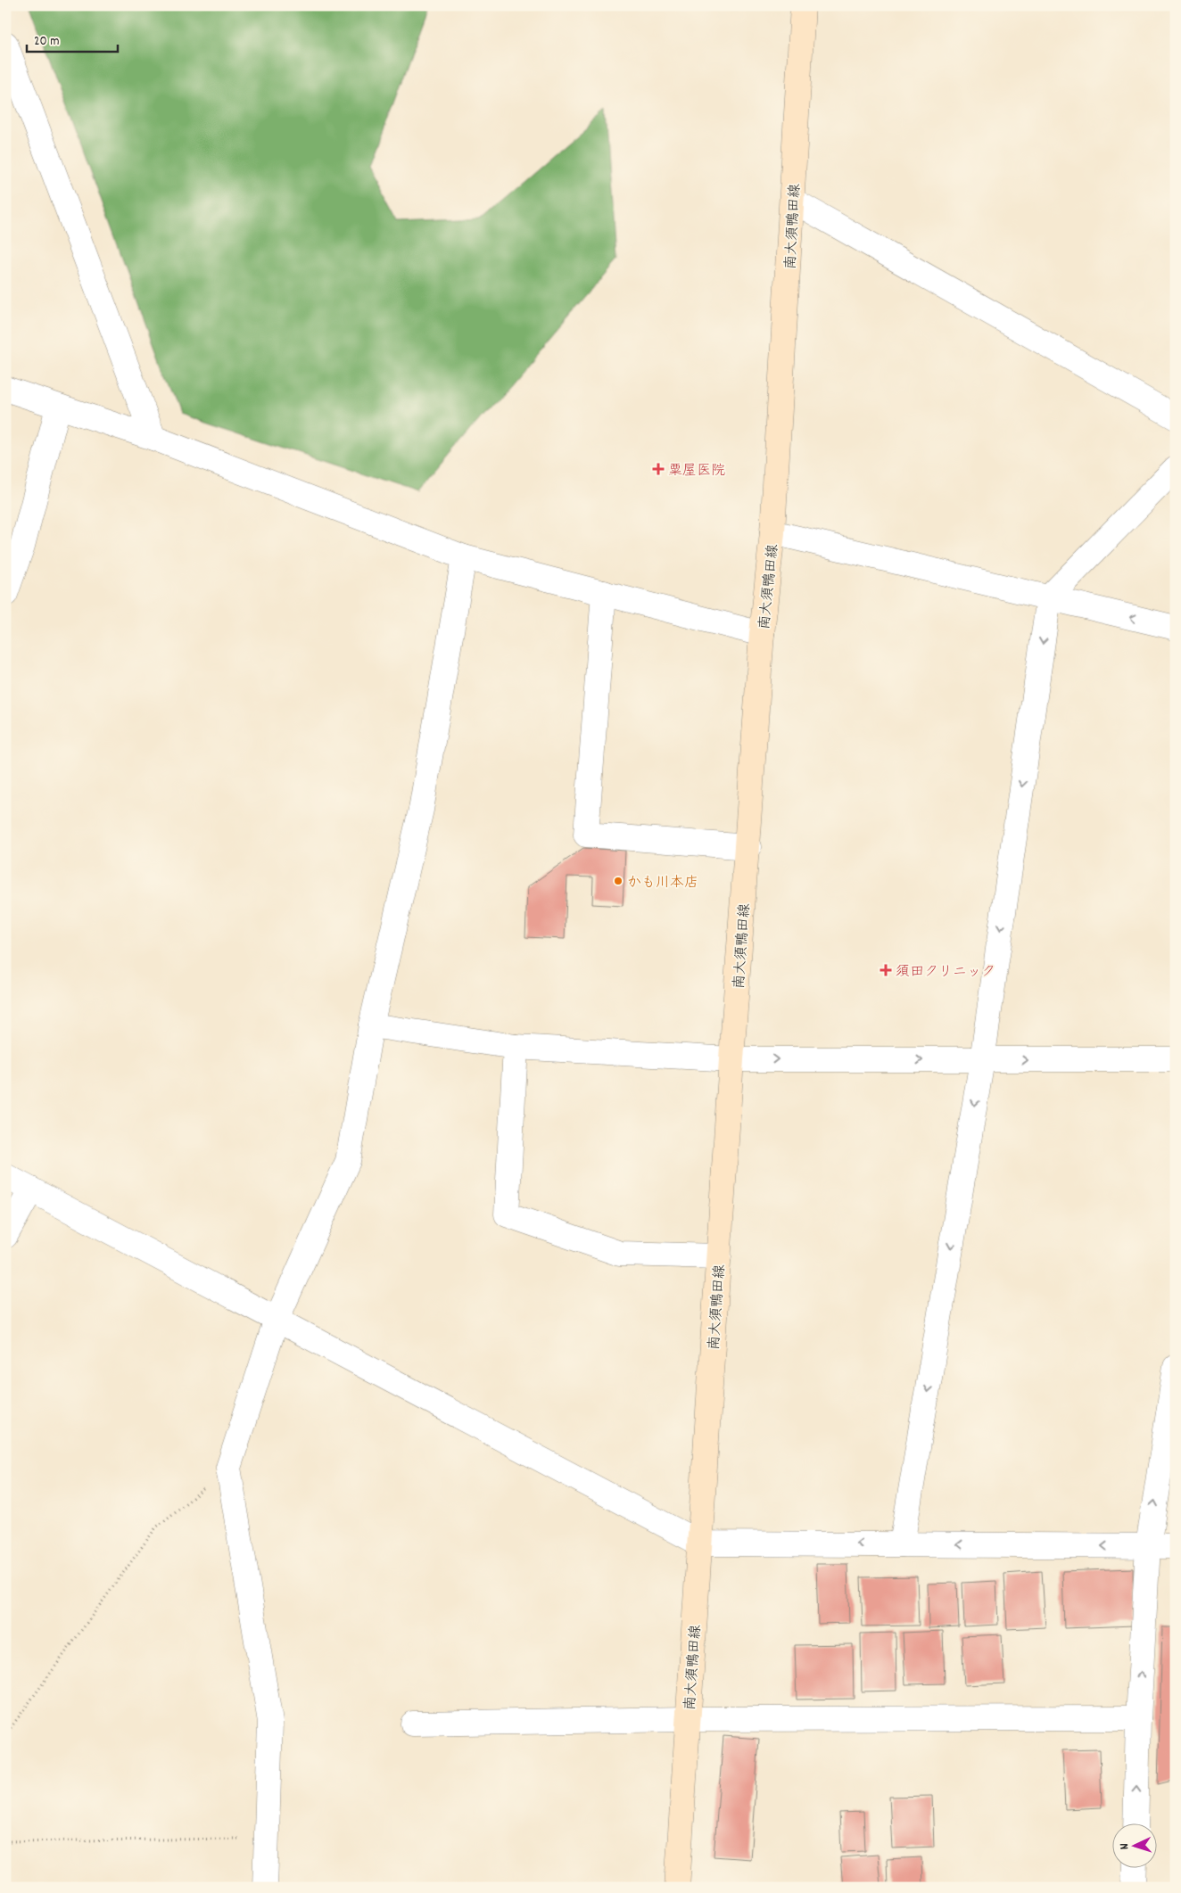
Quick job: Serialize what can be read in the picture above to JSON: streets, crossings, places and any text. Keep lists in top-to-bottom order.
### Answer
{
  "streets": {
    "main road": ["南大須鴨田線"]
  },
  "places": {
    "health": ["粟屋医院", "須田クリニック"],
    "other": ["かも川本店"]
  },
  "scale_bar": "20 m",
  "north": "left"
}
